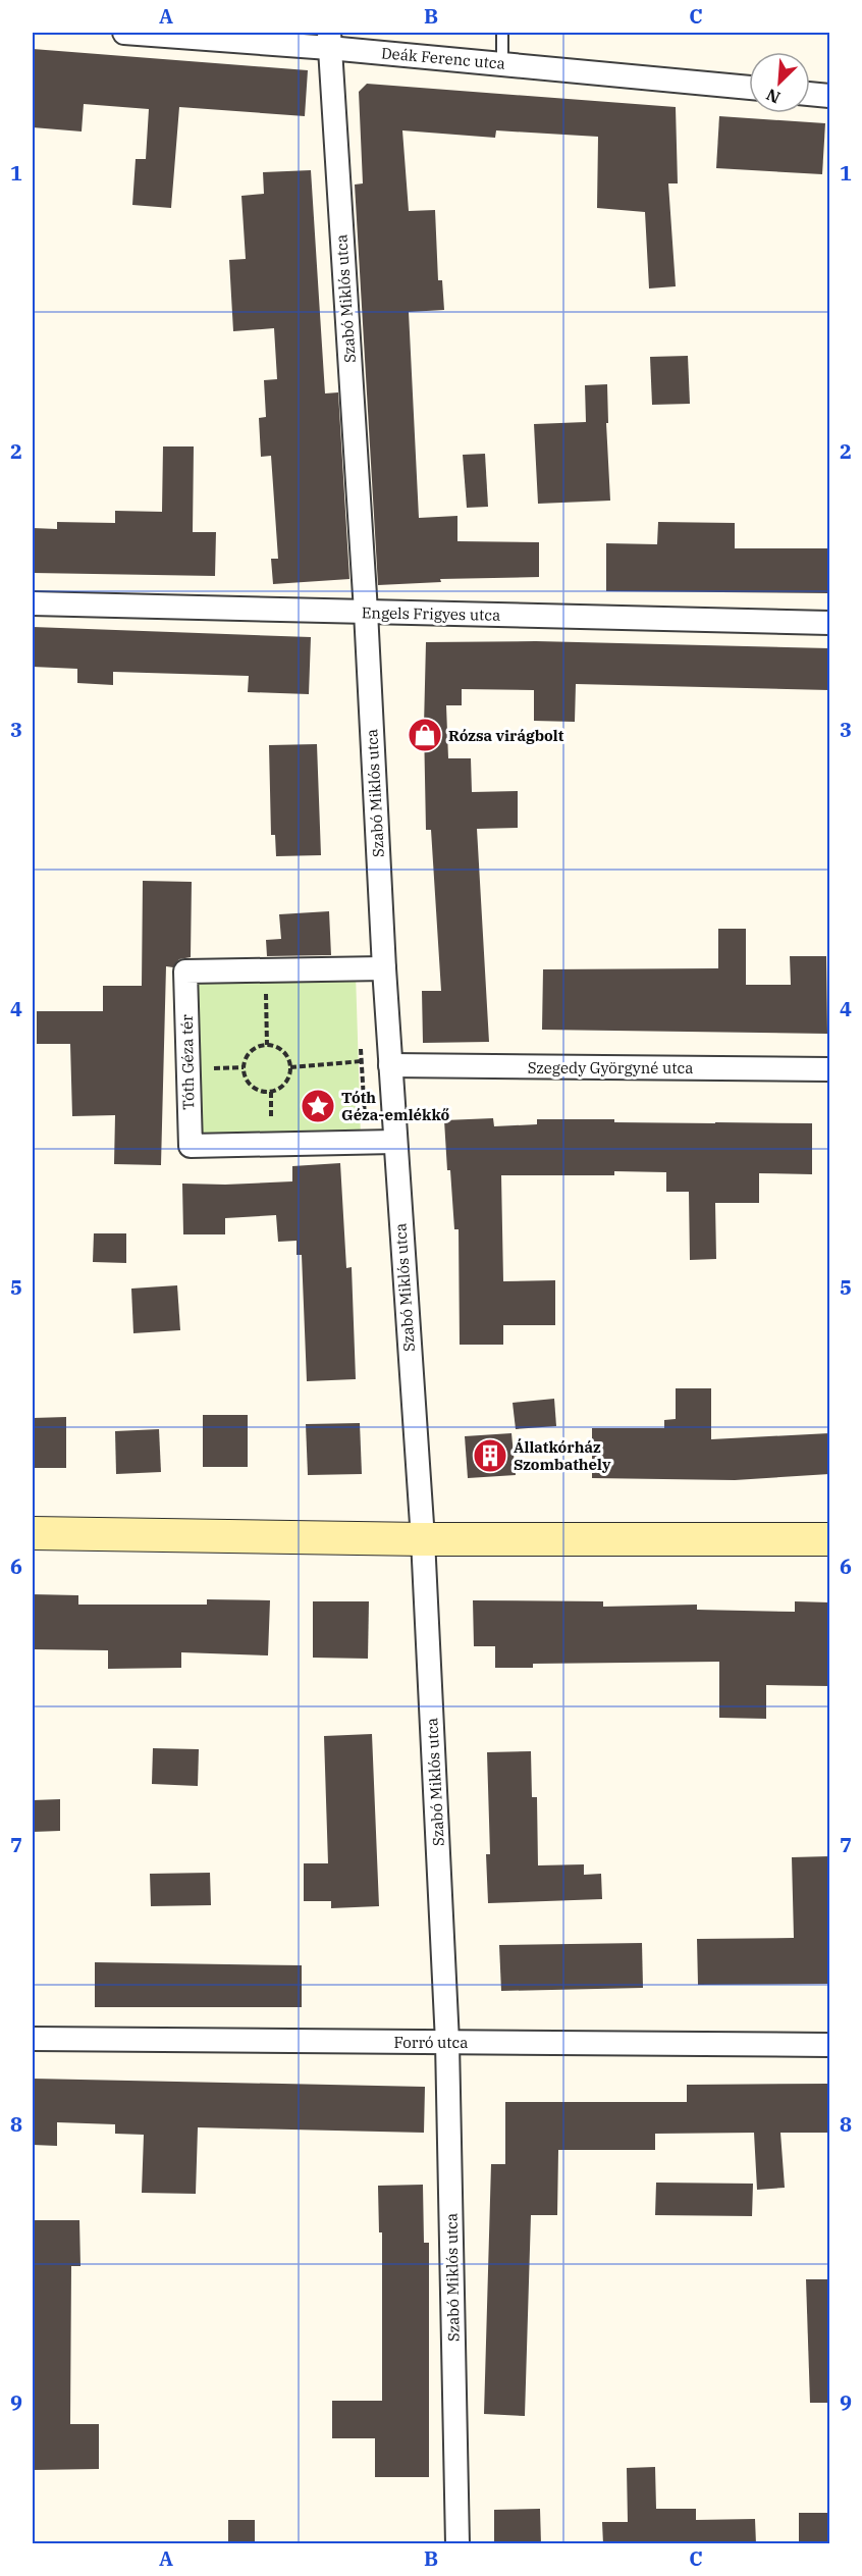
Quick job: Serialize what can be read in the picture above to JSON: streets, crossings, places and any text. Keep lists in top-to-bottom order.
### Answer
{
  "streets": {
    "street": [
      "Deák Ferenc utca",
      "Szabó Miklós utca",
      "Engels Frigyes utca",
      "Tóth Géza tér",
      "Szegedy Györgyné utca",
      "Forró utca"
    ]
  },
  "crossings": [
    ["Deák Ferenc utca", "Szabó Miklós utca"],
    ["Szabó Miklós utca", "Engels Frigyes utca"],
    ["Szabó Miklós utca", "Tóth Géza tér"],
    ["Szabó Miklós utca", "Szegedy Györgyné utca"],
    ["Szabó Miklós utca", "Forró utca"]
  ],
  "places": {
    "shop": ["Rózsa virágbolt"],
    "place": ["Tóth Géza-emlékkő"],
    "building": ["Állatkórház Szombathely"]
  },
  "north": "bottom left",
  "grid": {
    "columns": ["A", "B", "C"],
    "rows": [
      "1",
      "2",
      "3",
      "4",
      "5",
      "6",
      "7",
      "8",
      "9"
    ]
  }
}
